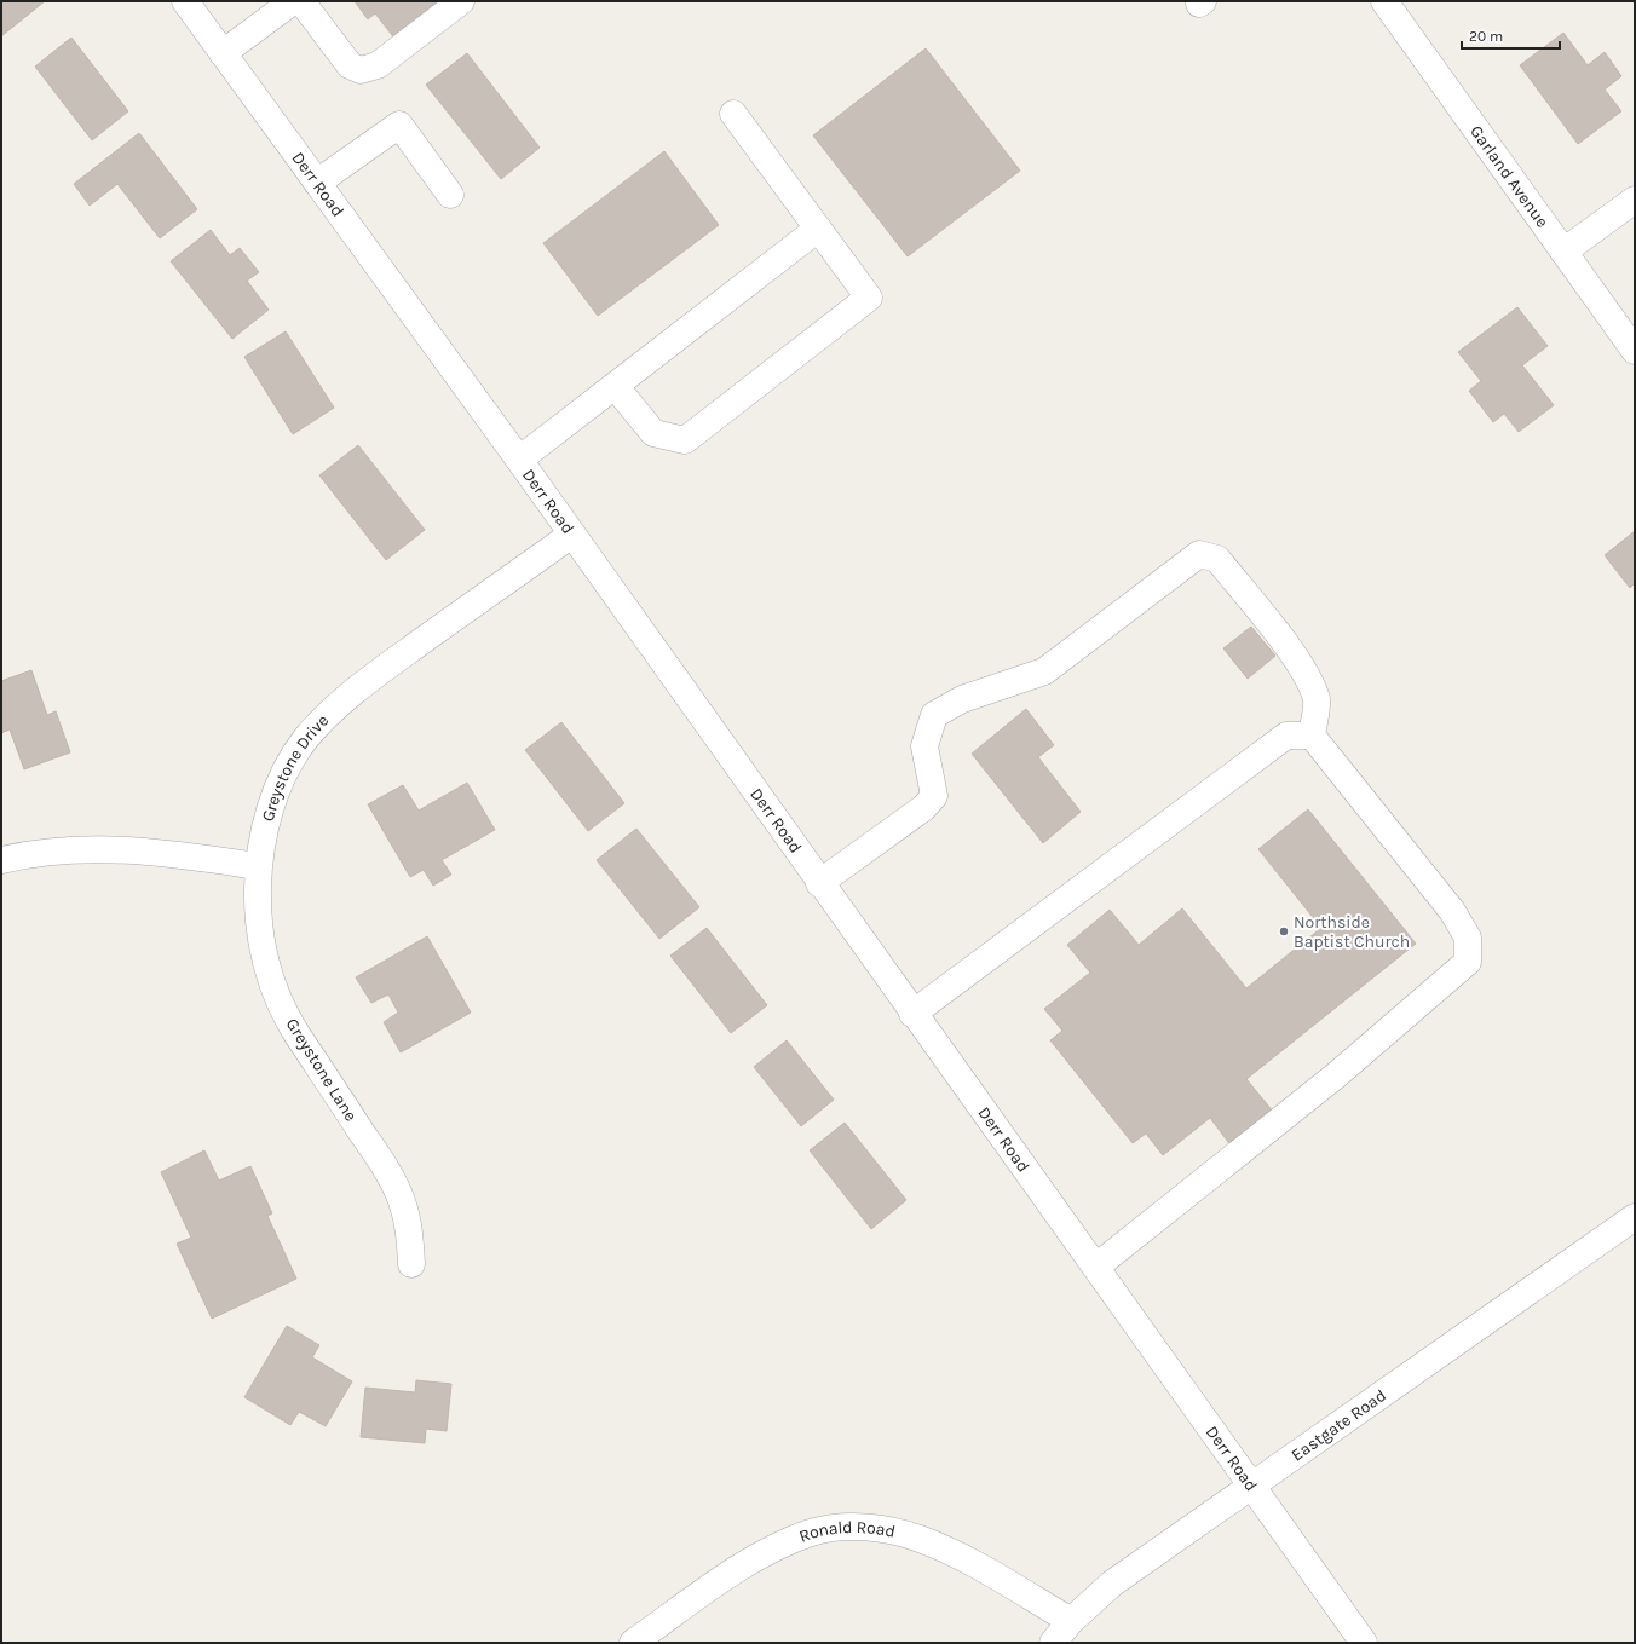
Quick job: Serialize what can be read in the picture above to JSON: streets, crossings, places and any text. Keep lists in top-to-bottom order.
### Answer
{
  "streets": {
    "street": [
      "Garland Avenue",
      "Derr Road",
      "Greystone Drive",
      "Greystone Lane",
      "Eastgate Road",
      "Ronald Road"
    ]
  },
  "crossings": [
    ["Derr Road", "Greystone Drive"],
    ["Derr Road", "Eastgate Road"],
    ["Greystone Drive", "Greystone Lane"],
    ["Eastgate Road", "Ronald Road"]
  ],
  "places": ["Northside Baptist Church"],
  "scale_bar": "20 m"
}
